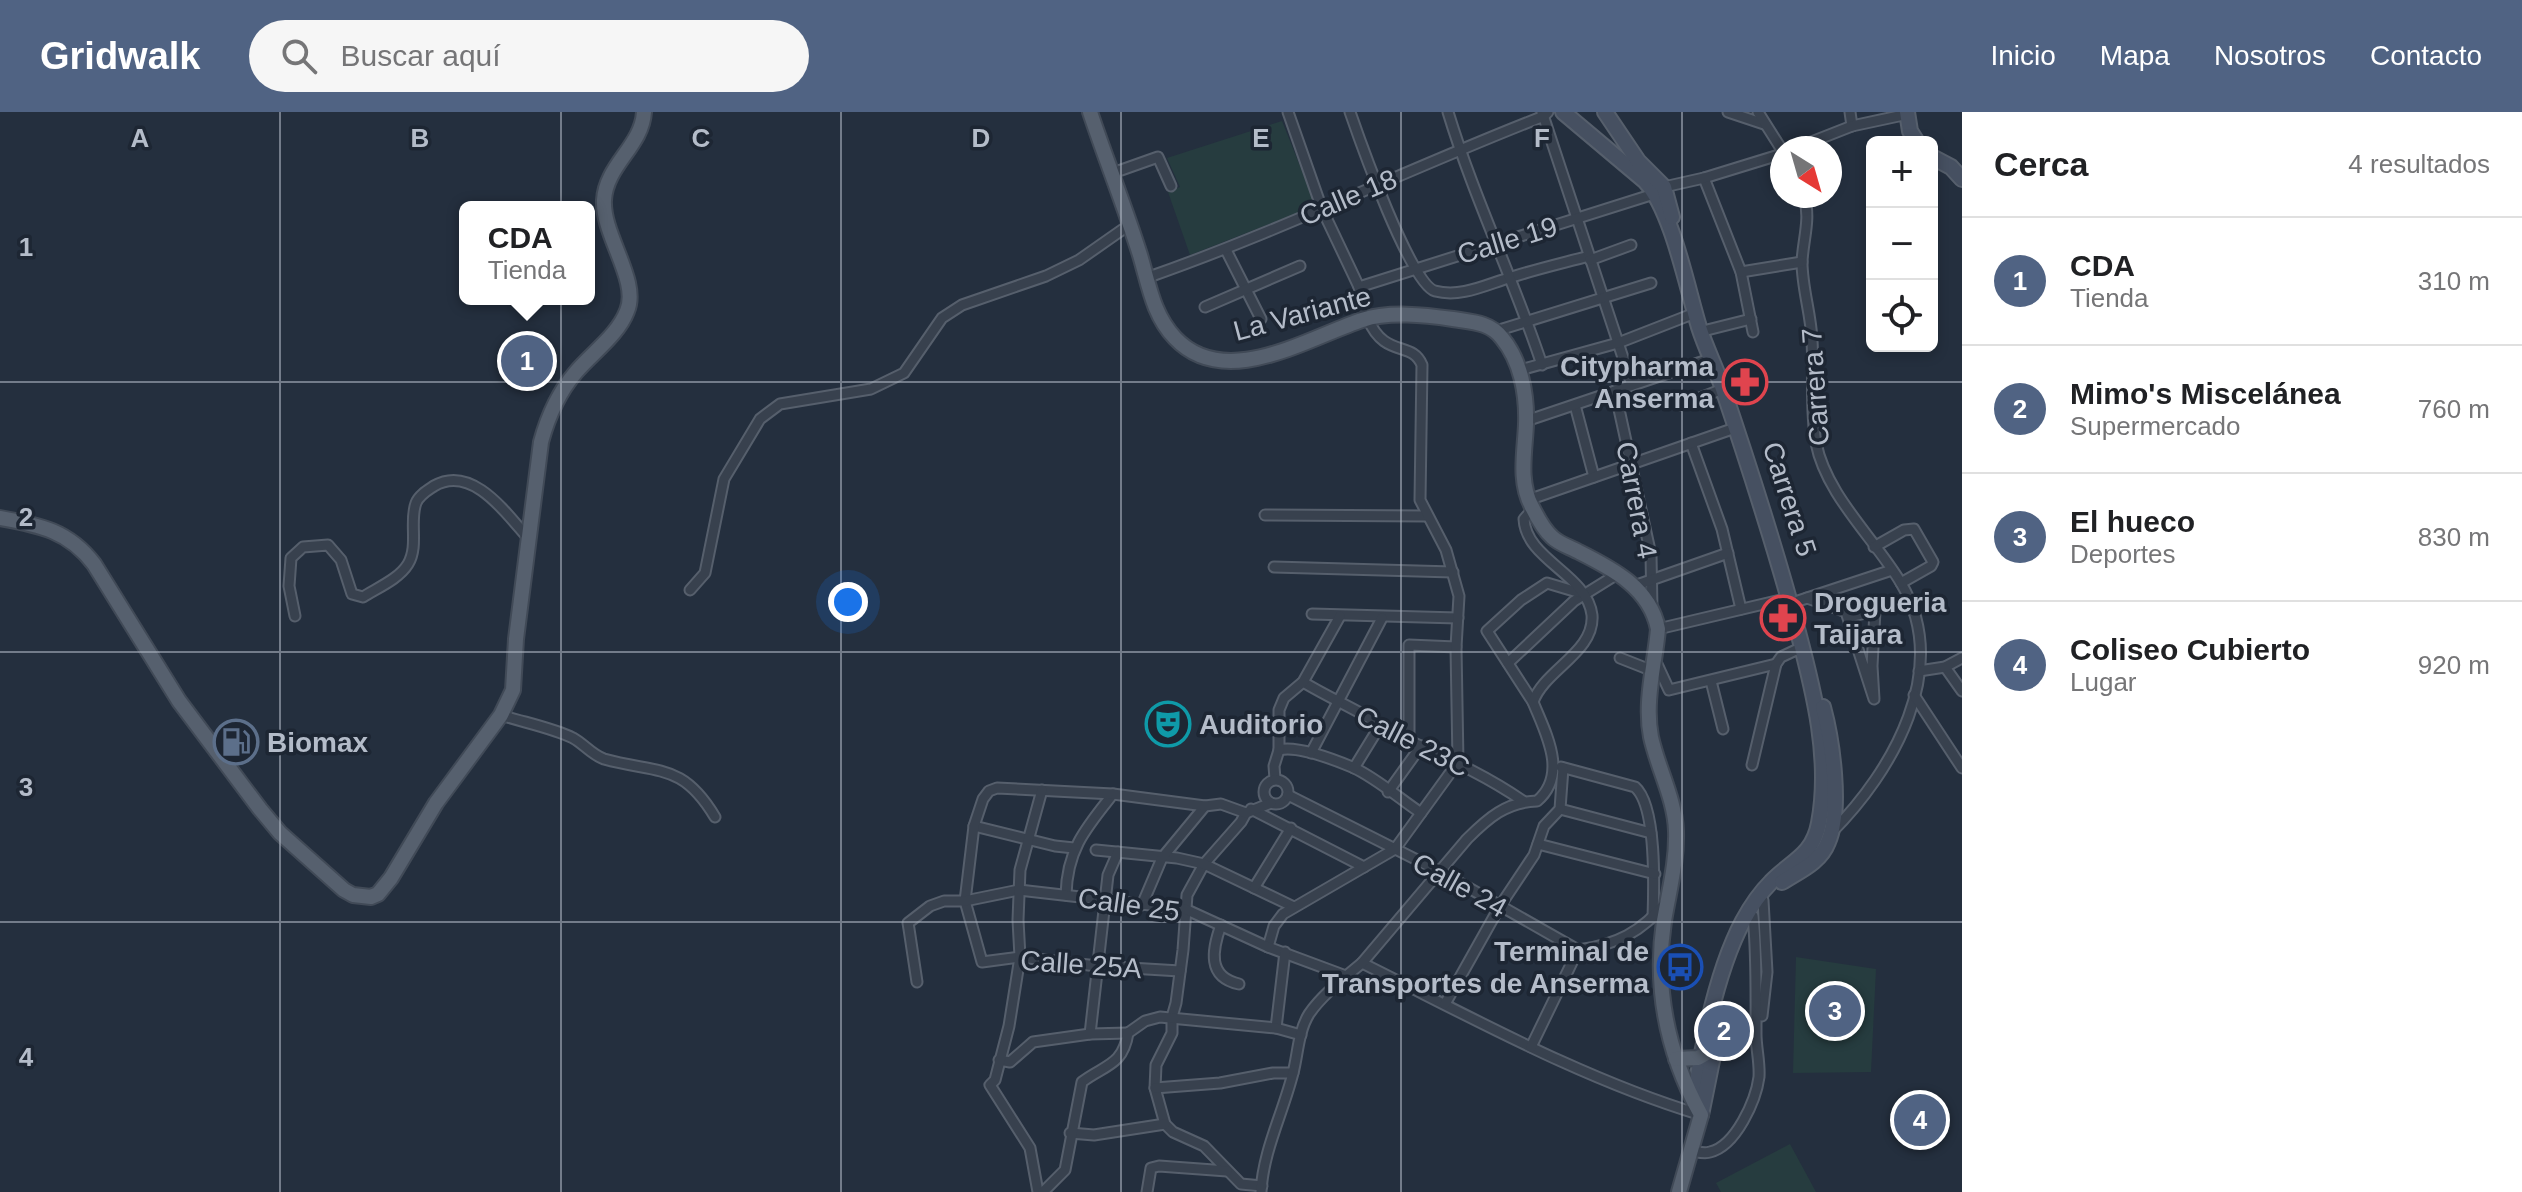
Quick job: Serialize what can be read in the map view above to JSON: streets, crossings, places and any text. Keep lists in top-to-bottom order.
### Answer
{
  "streets": {
    "main road": ["La Variante", "Carrera 5"],
    "street": [
      "Calle 18",
      "Calle 19",
      "Carrera 7",
      "Carrera 4",
      "Calle 23C",
      "Calle 24",
      "Calle 25",
      "Calle 25A"
    ]
  },
  "crossings": [
    ["Calle 18", "La Variante"],
    ["Calle 19", "Carrera 5"],
    ["Carrera 7", "Carrera 5"],
    ["Calle 25", "Calle 25A"]
  ],
  "places": {
    "pharmacy": ["Citypharma Anserma", "Drogueria Taijara"],
    "theatre": ["Auditorio"],
    "fuel station": ["Biomax"],
    "bus stop": ["Terminal de Transportes de Anserma"]
  },
  "north": "bottom right",
  "page": {
    "header": "Gridwalk",
    "search": "Buscar aquí",
    "nav": [
      "Inicio",
      "Mapa",
      "Nosotros",
      "Contacto"
    ],
    "heading": ["Cerca", "4 resultados"],
    "map_buttons": ["+", "−"],
    "popup": ["CDA", "Tienda"],
    "list": [
      {
        "mark": "1",
        "name": "CDA",
        "note": "Tienda",
        "value": "310 m"
      },
      {
        "mark": "2",
        "name": "Mimo's Miscelánea",
        "note": "Supermercado",
        "value": "760 m"
      },
      {
        "mark": "3",
        "name": "El hueco",
        "note": "Deportes",
        "value": "830 m"
      },
      {
        "mark": "4",
        "name": "Coliseo Cubierto",
        "note": "Lugar",
        "value": "920 m"
      }
    ],
    "pins": [
      "1",
      "3",
      "2",
      "4"
    ]
  },
  "grid": {
    "columns": [
      "A",
      "B",
      "C",
      "D",
      "E",
      "F"
    ],
    "rows": [
      "1",
      "2",
      "3",
      "4"
    ]
  }
}
